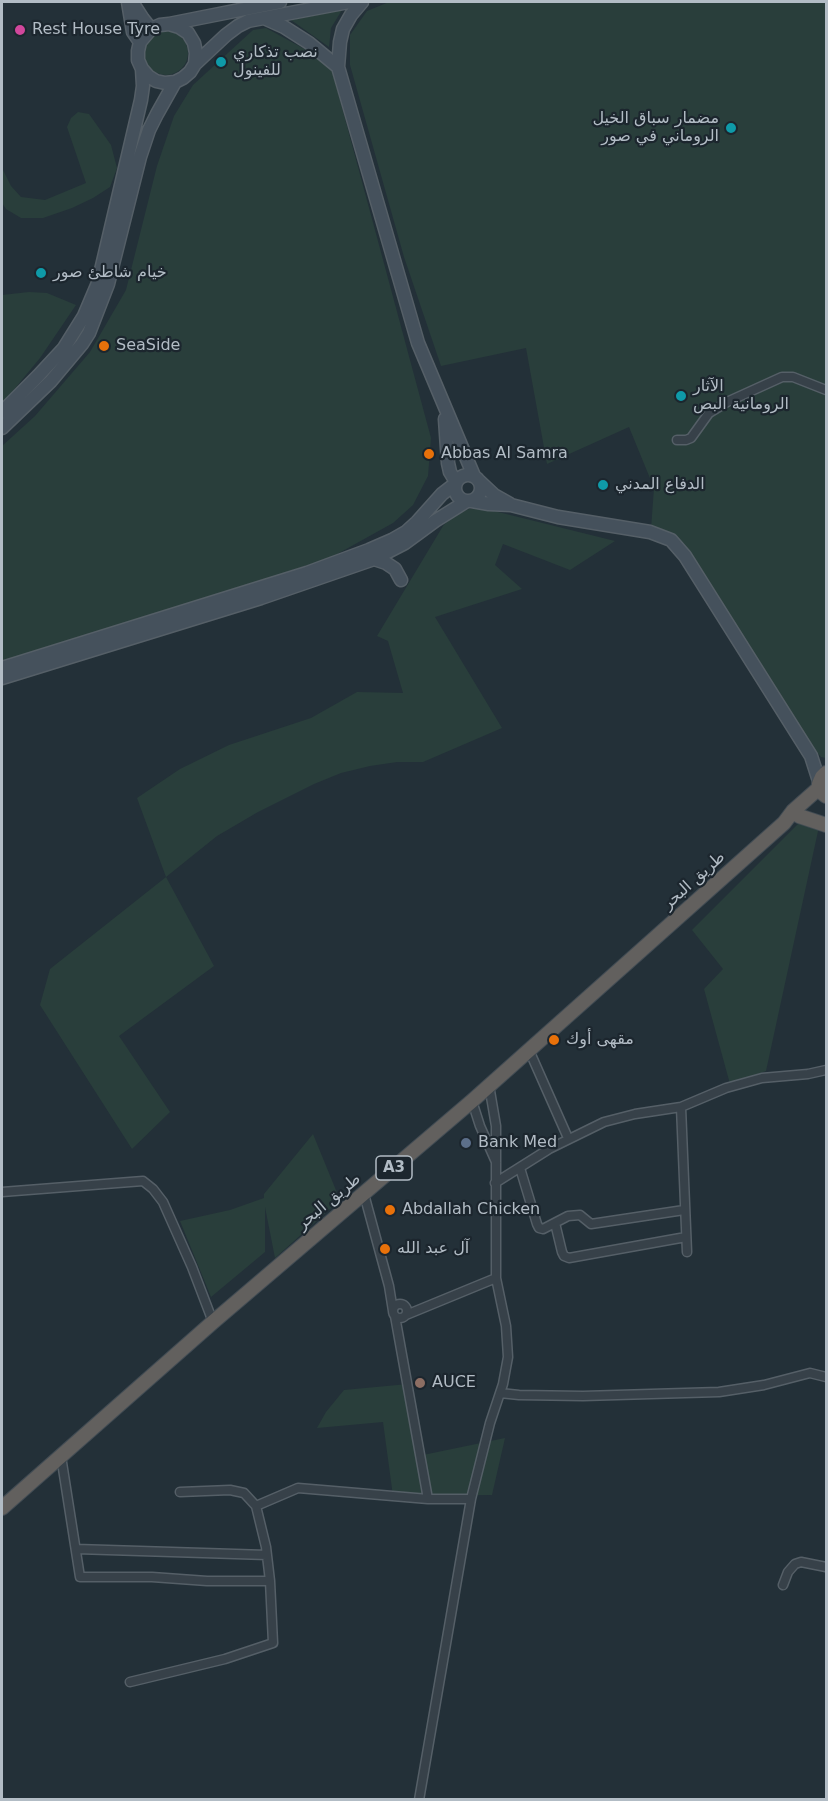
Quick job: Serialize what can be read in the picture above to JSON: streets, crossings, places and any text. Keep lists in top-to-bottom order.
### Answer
{
  "streets": {
    "highway": ["طريق البحر", "A3"]
  },
  "places": [
    "Rest House Tyre",
    "نصب تذكاري للفينول",
    "مضمار سباق الخيل الروماني في صور",
    "خيام شاطئ صور",
    "SeaSide",
    "الآثار الرومانية البص",
    "Abbas Al Samra",
    "الدفاع المدني",
    "مقهى أوك",
    "Bank Med",
    "Abdallah Chicken",
    "آل عبد الله",
    "AUCE"
  ]
}
